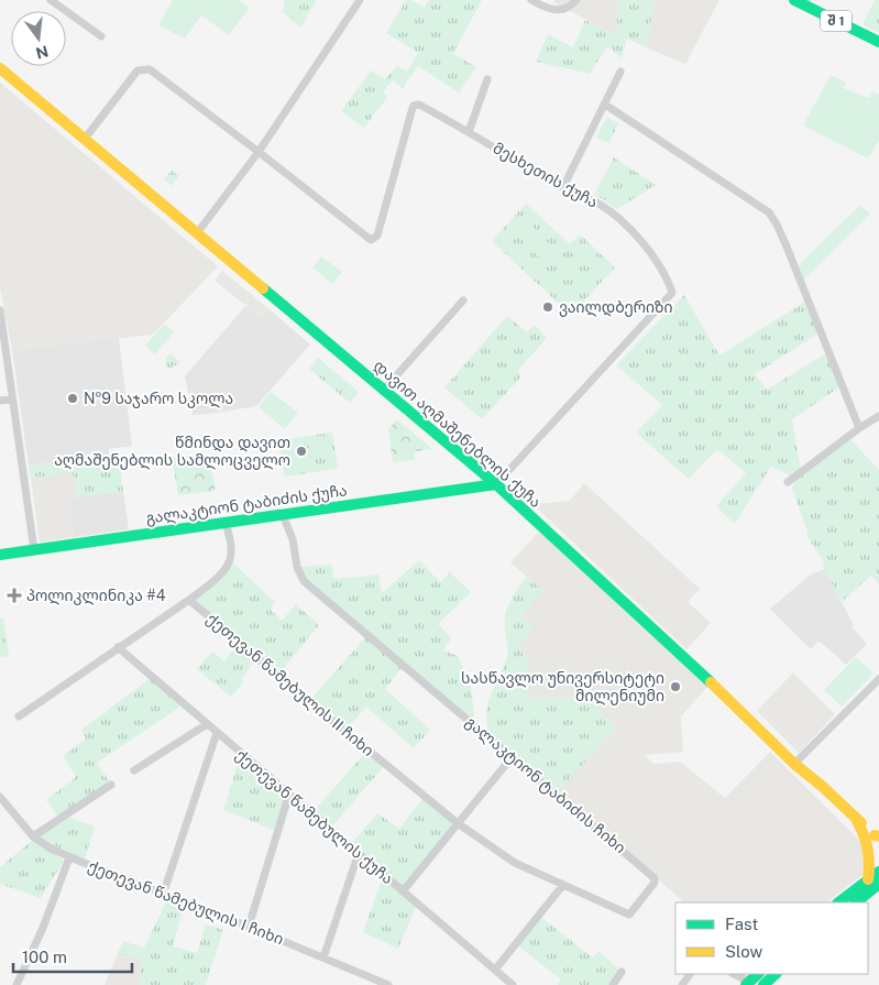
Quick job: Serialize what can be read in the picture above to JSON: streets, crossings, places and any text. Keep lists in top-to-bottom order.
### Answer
{
  "streets": {
    "main road": ["შ 1", "დავით აღმაშენებლის ქუჩა", "გალაკტიონ ტაბიძის ქუჩა"],
    "street": [
      "მესხეთის ქუჩა",
      "ქეთევან წამებულის II ჩიხი",
      "გალაკტიონ ტაბიძის ჩიხი",
      "ქეთევან წამებულის ქუჩა",
      "ქეთევან წამებულის I ჩიხი"
    ]
  },
  "crossings": [
    ["მესხეთის ქუჩა", "დავით აღმაშენებლის ქუჩა"],
    ["მესხეთის ქუჩა", "გალაკტიონ ტაბიძის ქუჩა"],
    ["დავით აღმაშენებლის ქუჩა", "გალაკტიონ ტაბიძის ქუჩა"],
    ["გალაკტიონ ტაბიძის ქუჩა", "გალაკტიონ ტაბიძის ჩიხი"],
    ["ქეთევან წამებულის II ჩიხი", "გალაკტიონ ტაბიძის ჩიხი"]
  ],
  "places": {
    "other": [
      "ვაილდბერიზი",
      "№9 საჯარო სკოლა",
      "წმინდა დავით აღმაშენებლის სამლოცველო",
      "სასწავლო უნივერსიტეტი მილენიუმი"
    ],
    "health": ["პოლიკლინიკა #4"]
  },
  "legend": ["Fast", "Slow"],
  "scale_bar": "100 m",
  "north": "bottom"
}
